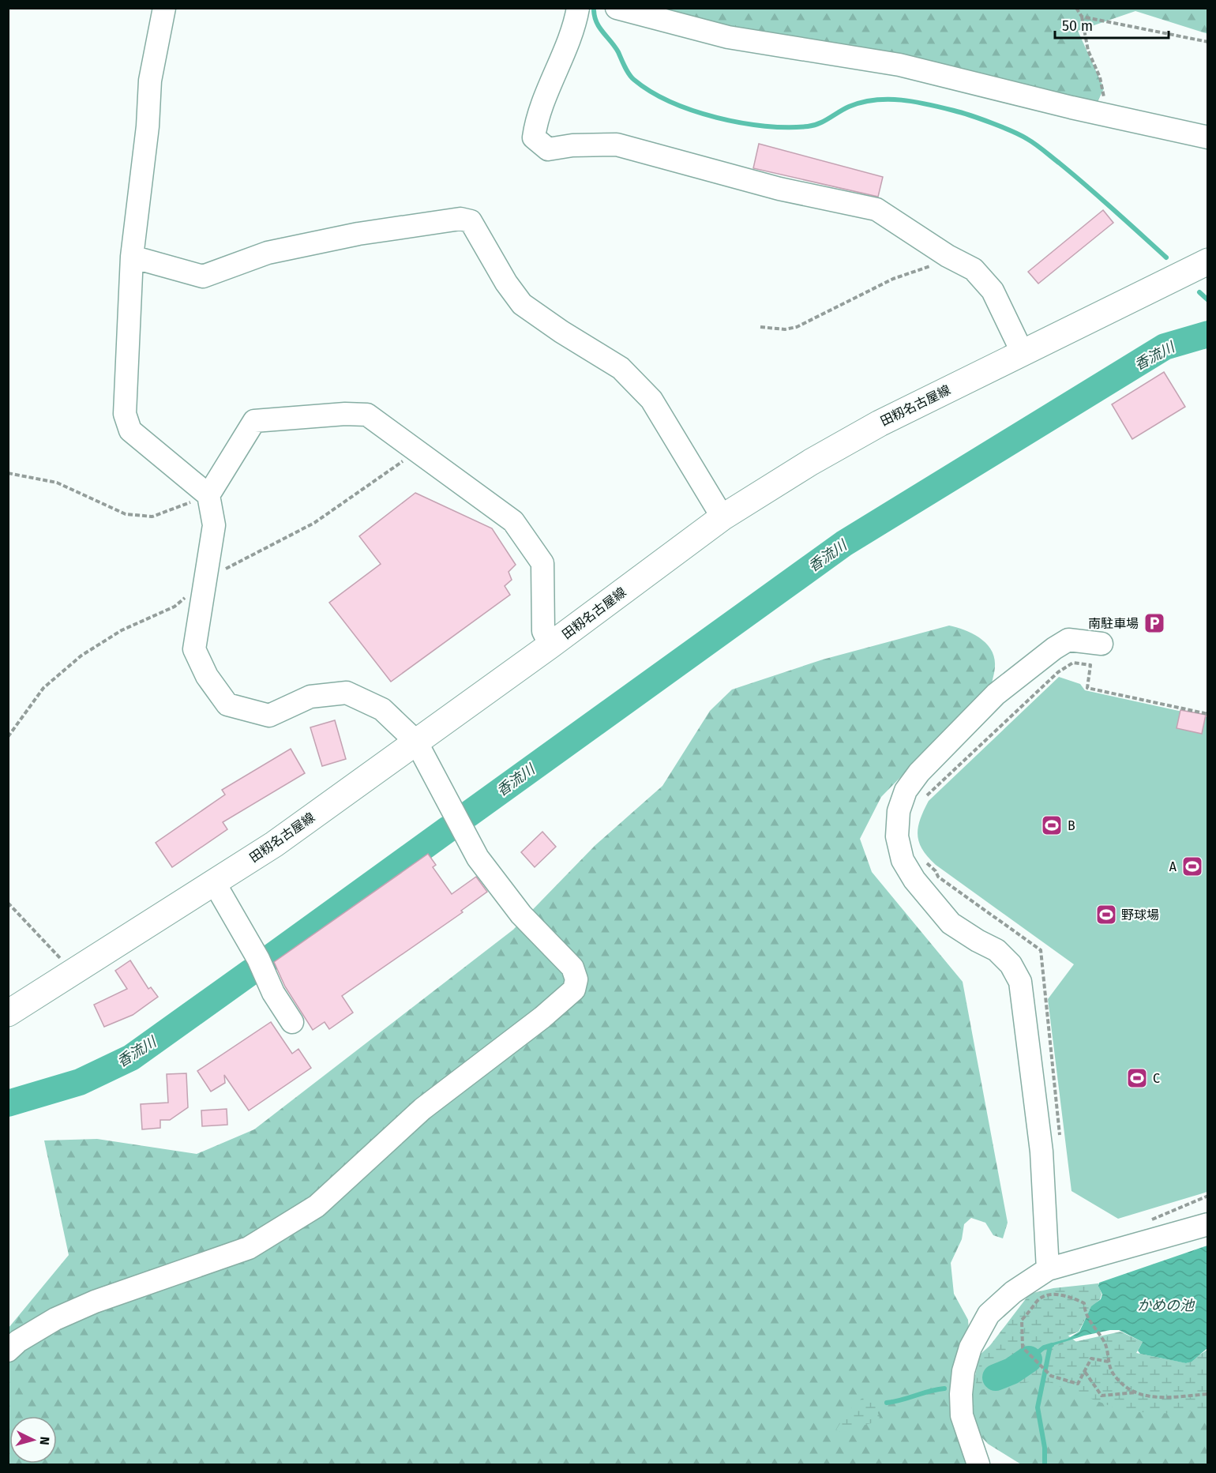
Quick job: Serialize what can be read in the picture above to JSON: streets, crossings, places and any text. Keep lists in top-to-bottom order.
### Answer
{
  "streets": {
    "main road": ["田籾名古屋線"]
  },
  "water": ["香流川", "かめの池"],
  "places": {
    "parking": ["南駐車場"],
    "sports": [
      "B",
      "A",
      "野球場",
      "C"
    ]
  },
  "scale_bar": "50 m",
  "north": "right"
}
